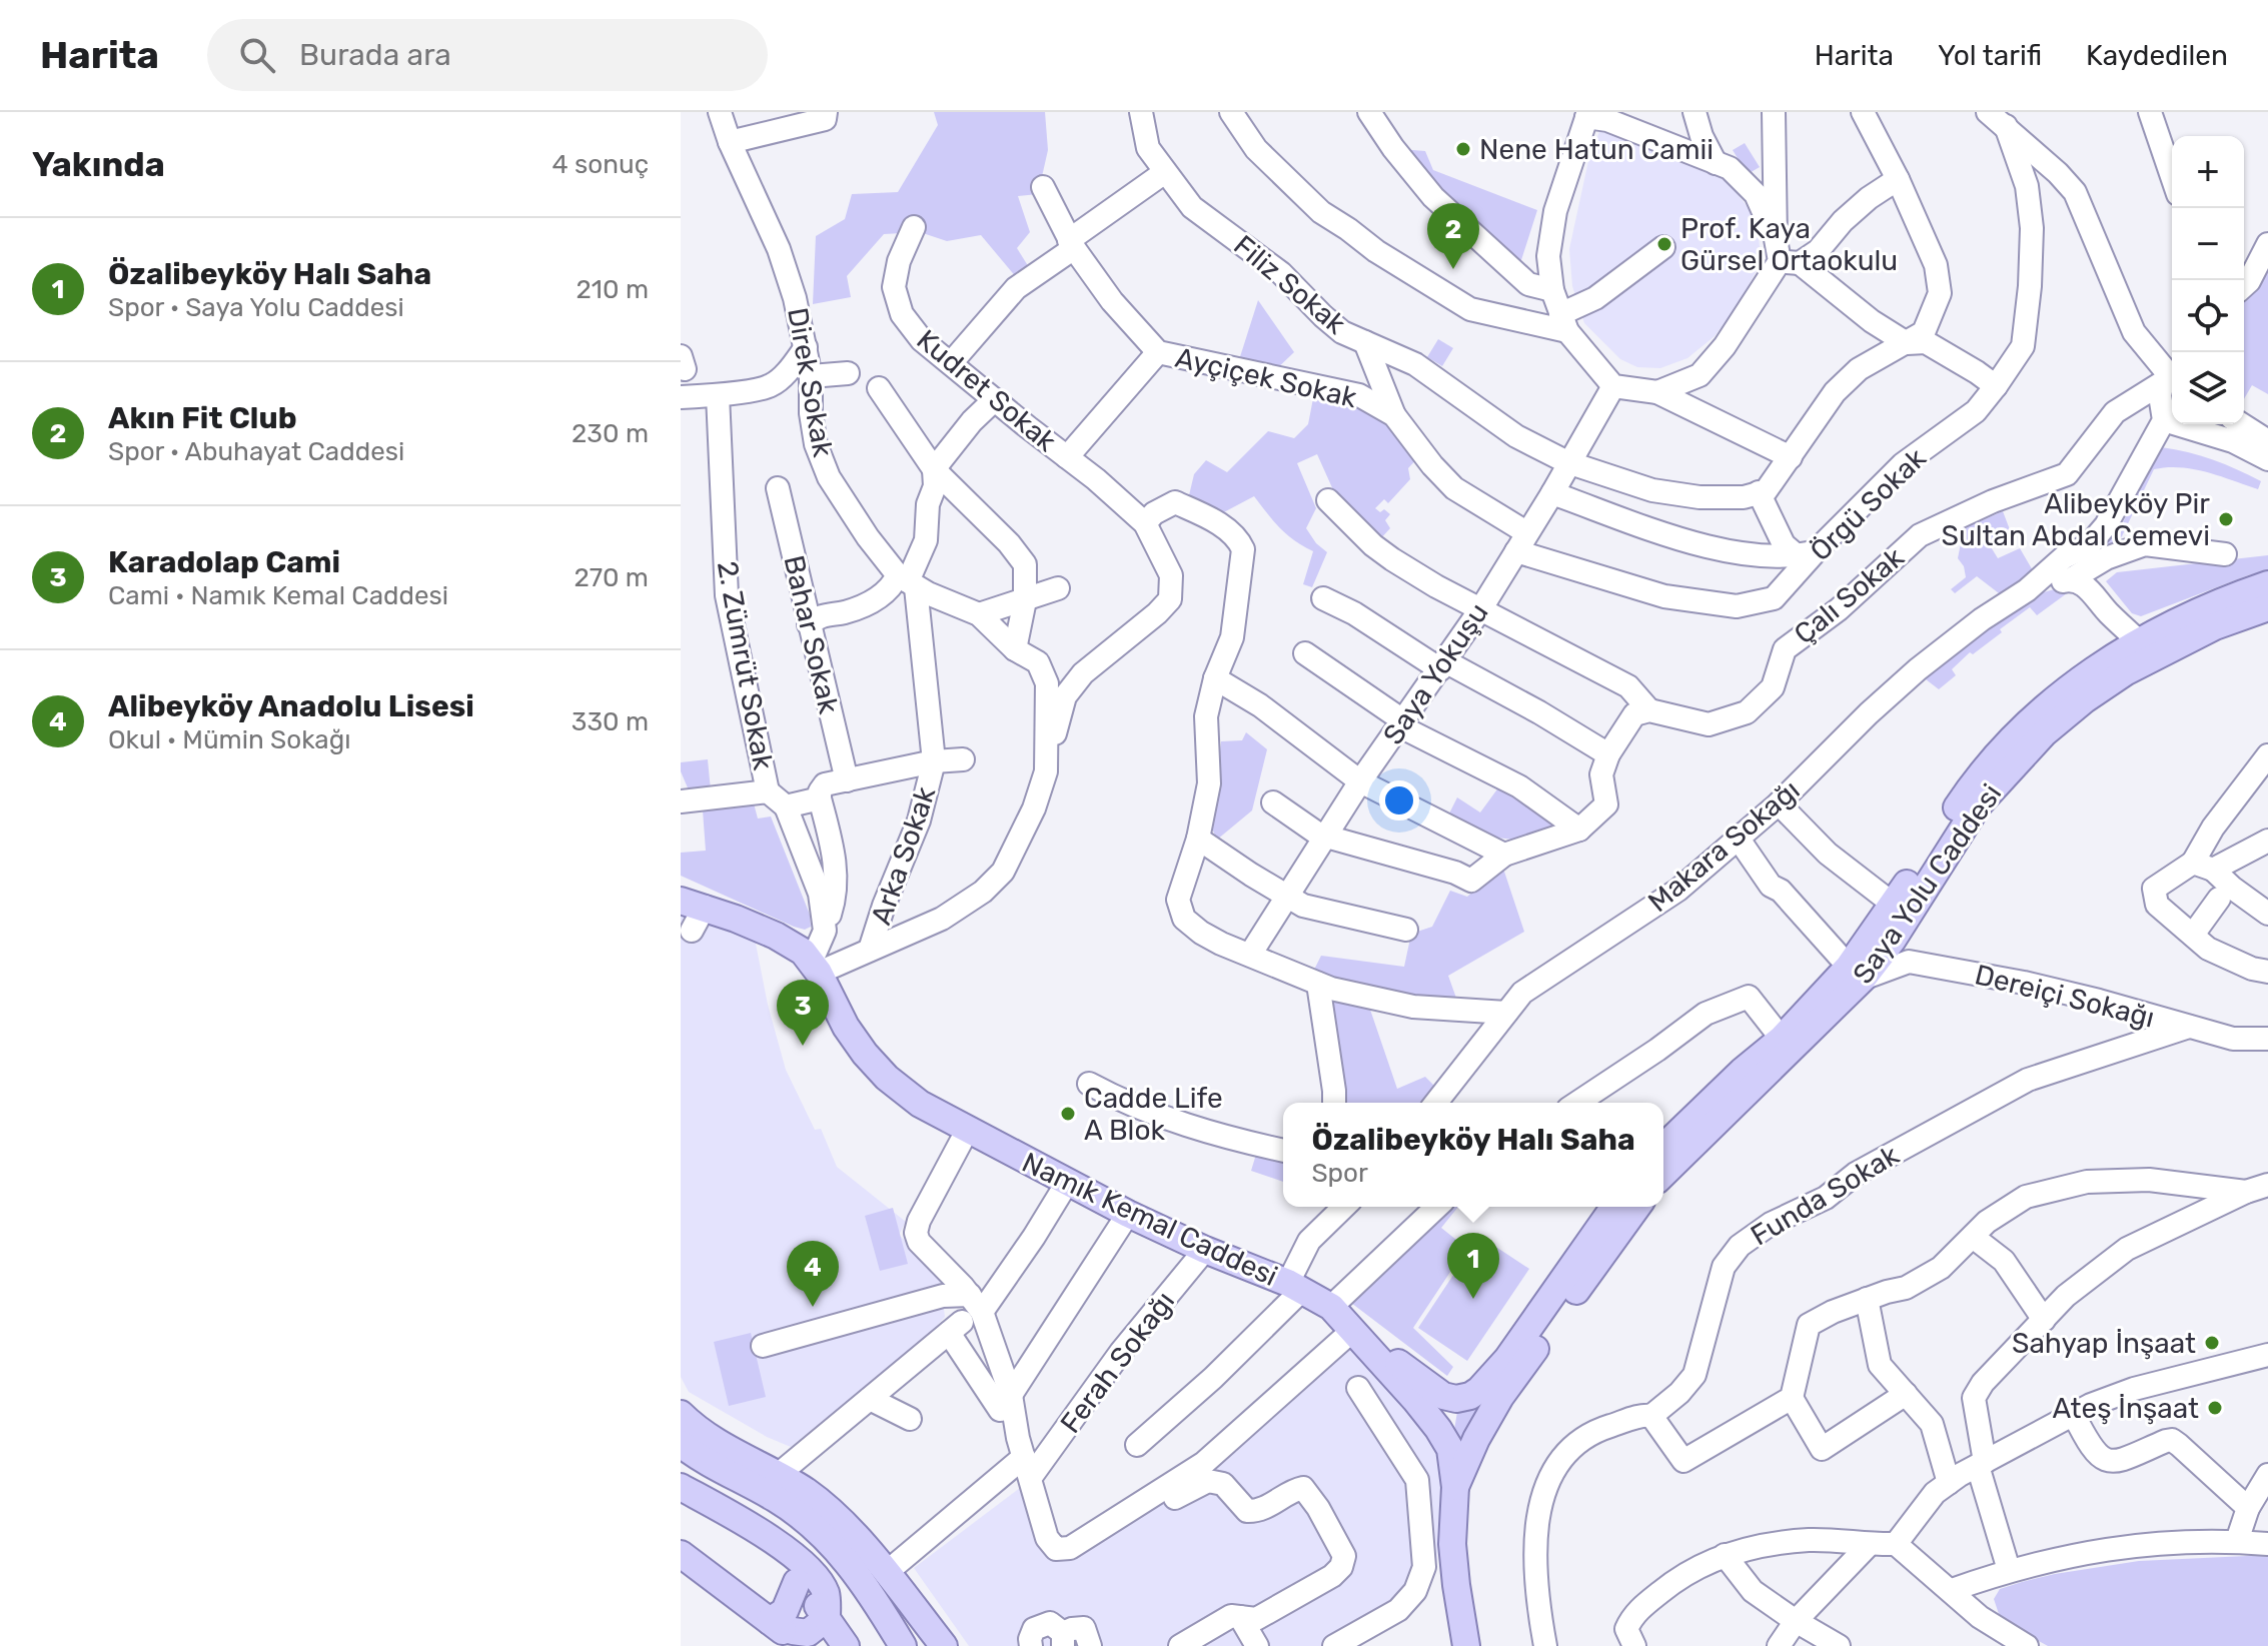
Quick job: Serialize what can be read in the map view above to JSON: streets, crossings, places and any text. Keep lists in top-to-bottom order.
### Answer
{
  "streets": {
    "main road": ["Saya Yolu Caddesi", "Namık Kemal Caddesi"],
    "street": [
      "Filiz Sokak",
      "Ayçiçek Sokak",
      "Direk Sokak",
      "Kudret Sokak",
      "Örgü Sokak",
      "Çalı Sokak",
      "Bahar Sokak",
      "2. Zümrüt Sokak",
      "Saya Yokuşu",
      "Makara Sokağı",
      "Arka Sokak",
      "Dereiçi Sokağı",
      "Funda Sokak",
      "Ferah Sokağı"
    ]
  },
  "crossings": [
    ["Filiz Sokak", "Saya Yokuşu"],
    ["Ayçiçek Sokak", "Örgü Sokak"],
    ["Ayçiçek Sokak", "Saya Yokuşu"],
    ["Direk Sokak", "Arka Sokak"],
    ["Direk Sokak", "Namık Kemal Caddesi"],
    ["Örgü Sokak", "Saya Yokuşu"],
    ["Saya Yolu Caddesi", "Dereiçi Sokağı"],
    ["Dereiçi Sokağı", "Funda Sokak"],
    ["Namık Kemal Caddesi", "Ferah Sokağı"]
  ],
  "places": [
    "Nene Hatun Camii",
    "Prof. Kaya Gürsel Ortaokulu",
    "Alibeyköy Pir Sultan Abdal Cemevi",
    "Cadde Life A Blok",
    "Sahyap İnşaat",
    "Ateş İnşaat"
  ],
  "page": {
    "header": "Harita",
    "search": "Burada ara",
    "nav": ["Harita", "Yol tarifi", "Kaydedilen"],
    "heading": ["Yakında", "4 sonuç"],
    "map_buttons": ["+", "−"],
    "pins": [
      "2",
      "3",
      "1",
      "4"
    ],
    "list": [
      {
        "mark": "1",
        "name": "Özalibeyköy Halı Saha",
        "note": "Spor · Saya Yolu Caddesi",
        "value": "210 m"
      },
      {
        "mark": "2",
        "name": "Akın Fit Club",
        "note": "Spor · Abuhayat Caddesi",
        "value": "230 m"
      },
      {
        "mark": "3",
        "name": "Karadolap Cami",
        "note": "Cami · Namık Kemal Caddesi",
        "value": "270 m"
      },
      {
        "mark": "4",
        "name": "Alibeyköy Anadolu Lisesi",
        "note": "Okul · Mümin Sokağı",
        "value": "330 m"
      }
    ],
    "popup": ["Özalibeyköy Halı Saha", "Spor"]
  }
}
